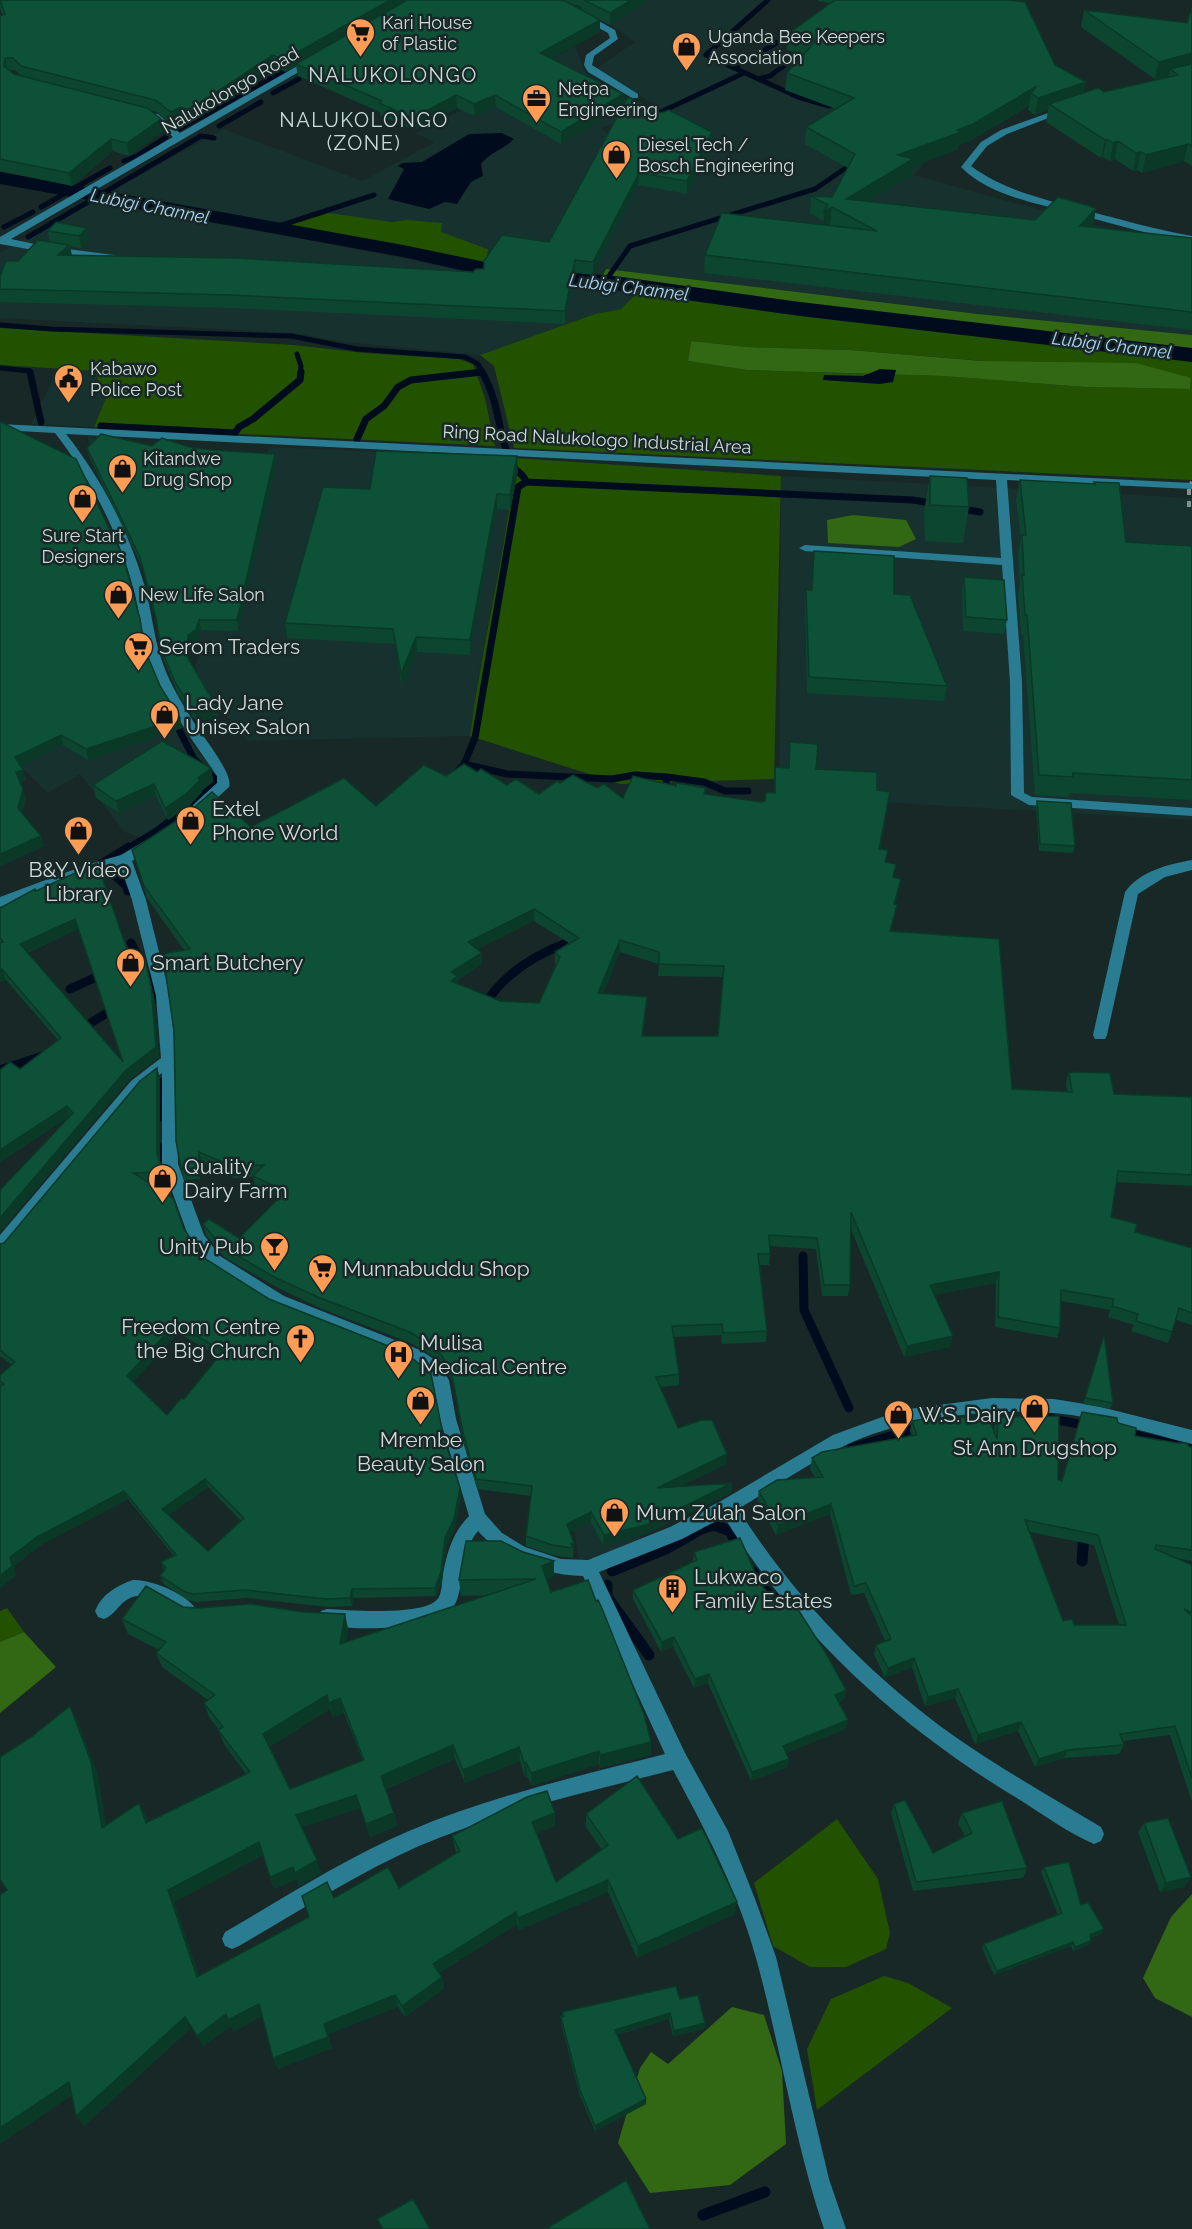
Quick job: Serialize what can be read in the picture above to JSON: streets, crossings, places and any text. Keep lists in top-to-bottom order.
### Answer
{
  "streets": {
    "street": ["Nalukolongo Road", "Ring Road Nalukologo Industrial Area"]
  },
  "districts": ["NALUKOLONGO", "NALUKOLONGO (ZONE)"],
  "water": ["Lubigi Channel"],
  "places": {
    "supermarket": ["Kari House of Plastic", "Serom Traders", "Munnabuddu Shop"],
    "shop": [
      "Uganda Bee Keepers Association",
      "Diesel Tech / Bosch Engineering",
      "Kitandwe Drug Shop",
      "Sure Start Designers",
      "New Life Salon",
      "Lady Jane Unisex Salon",
      "Extel Phone World",
      "B&Y Video Library",
      "Smart Butchery",
      "Quality Dairy Farm",
      "Mrembe Beauty Salon",
      "St Ann Drugshop",
      "W.S. Dairy",
      "Mum Zulah Salon"
    ],
    "office": ["Netpa Engineering"],
    "public building": ["Kabawo Police Post"],
    "bar": ["Unity Pub"],
    "church": ["Freedom Centre the Big Church"],
    "hospital": ["Mulisa Medical Centre"],
    "building": ["Lukwaco Family Estates"]
  }
}
